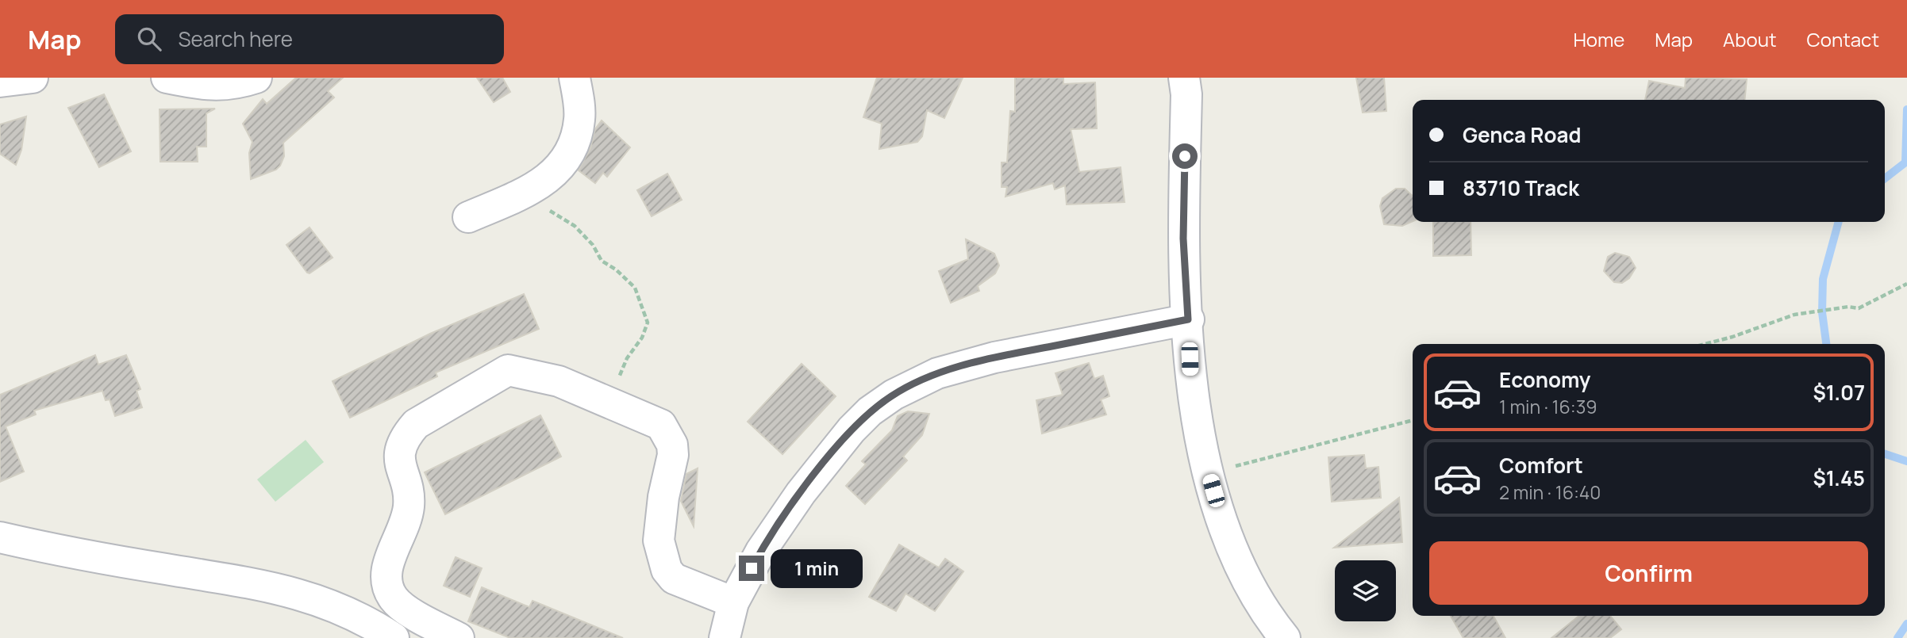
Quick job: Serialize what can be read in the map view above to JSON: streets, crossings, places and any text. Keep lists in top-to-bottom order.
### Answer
{
  "page": {
    "header": "Map",
    "search": "Search here",
    "nav": [
      "Home",
      "Map",
      "About",
      "Contact"
    ],
    "banner": ["Genca Road", "83710 Track"],
    "list": [
      {
        "name": "Economy",
        "note": "1 min · 16:39",
        "value": "$1.07"
      },
      {
        "name": "Comfort",
        "note": "2 min · 16:40",
        "value": "$1.45"
      }
    ],
    "buttons": "Confirm",
    "bubble": "1 min"
  }
}
